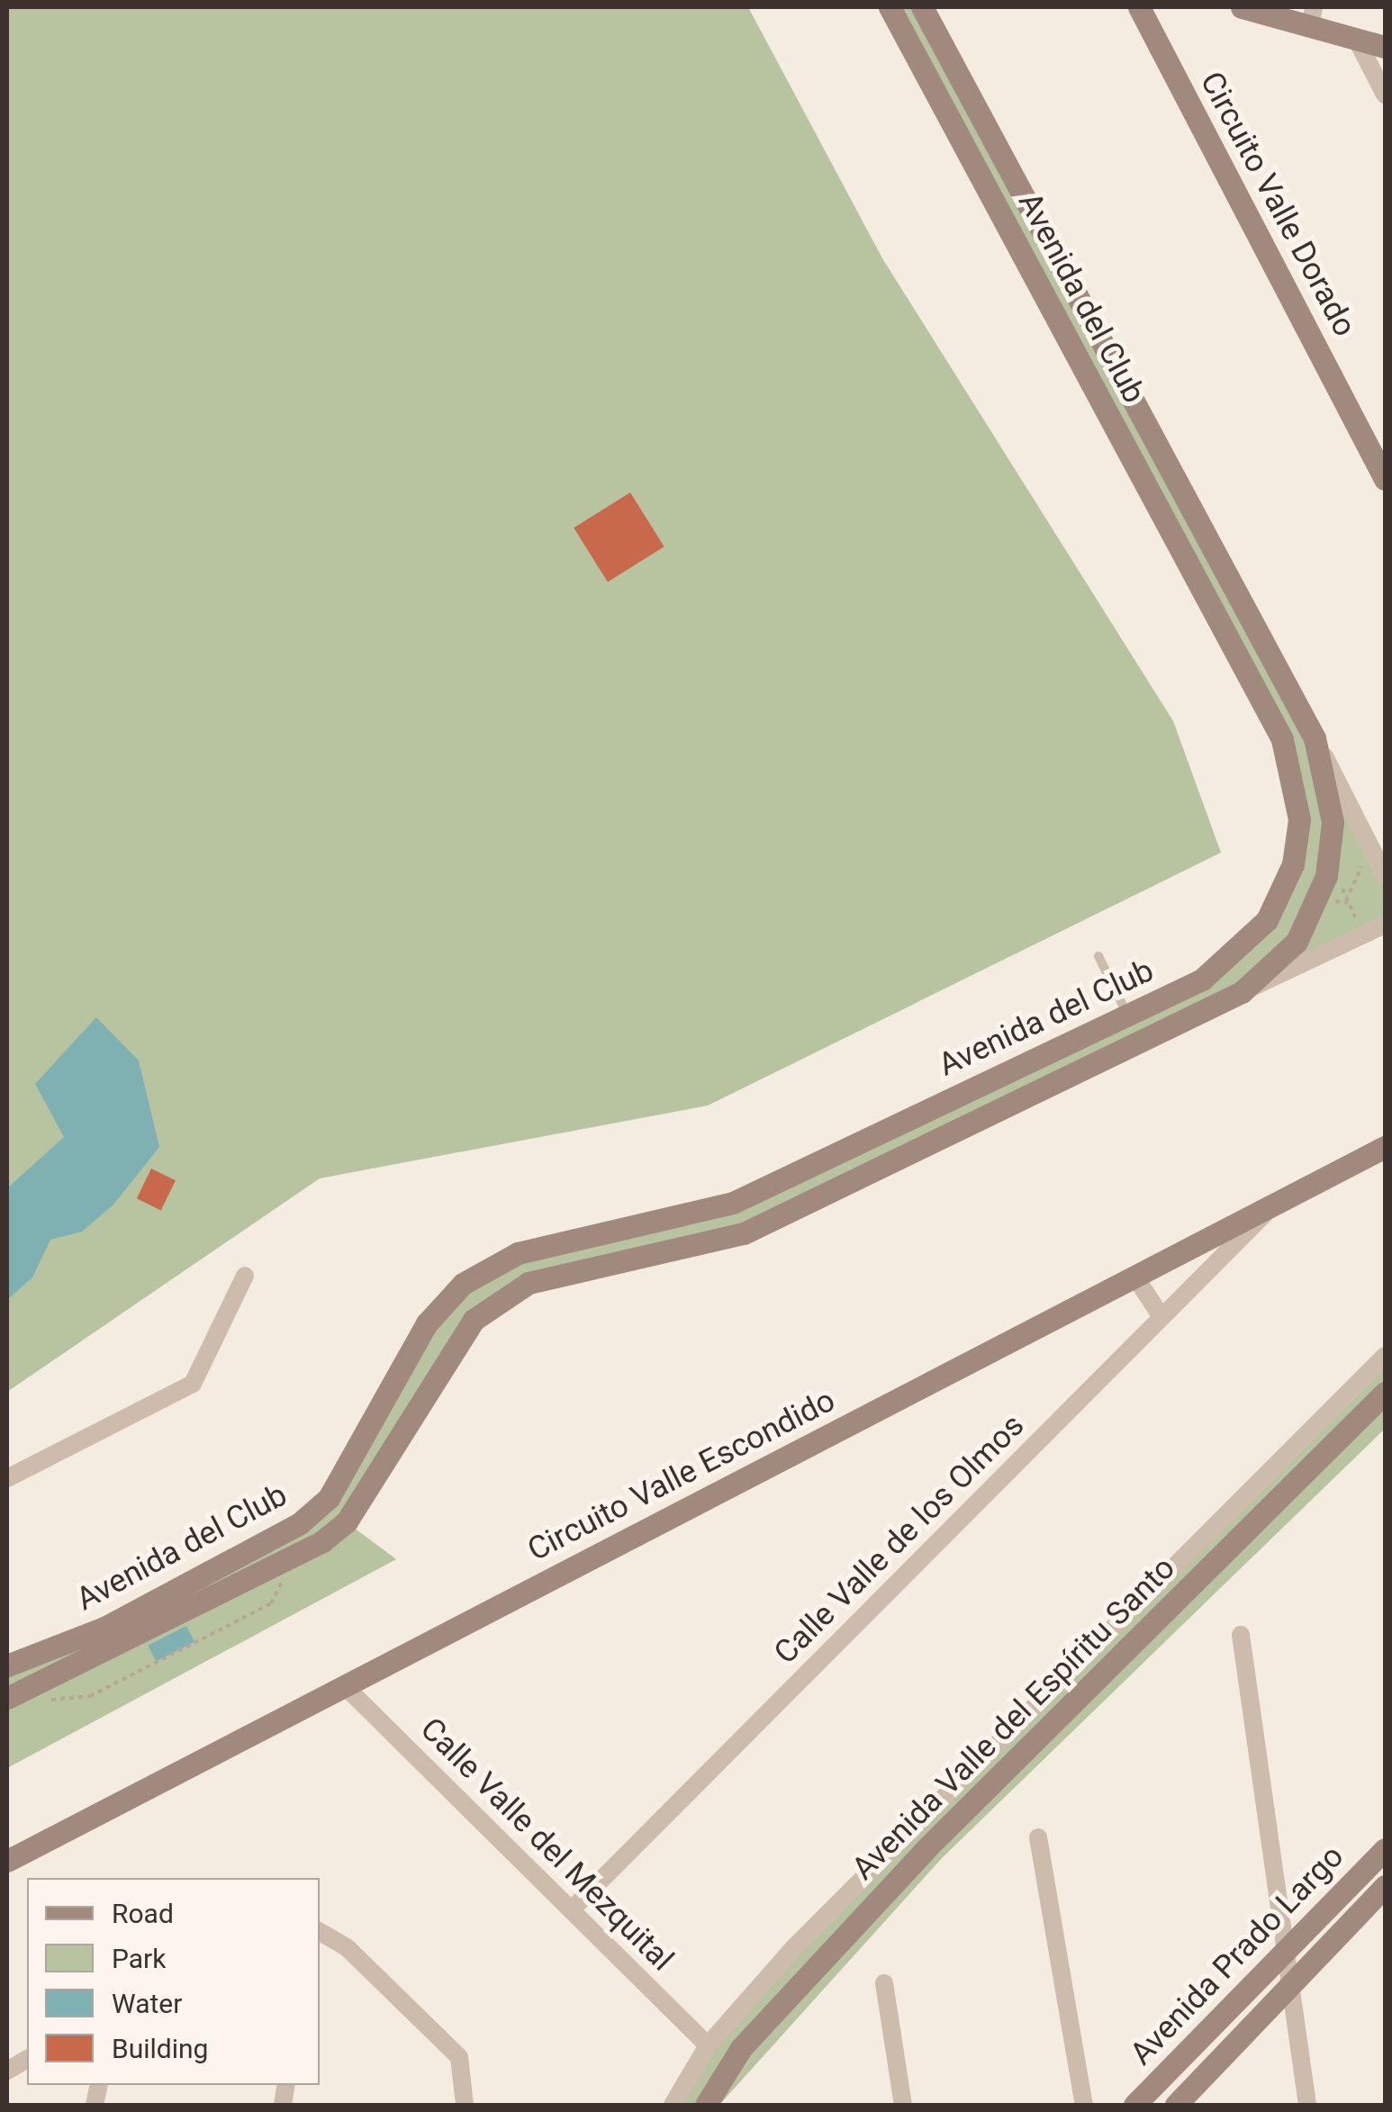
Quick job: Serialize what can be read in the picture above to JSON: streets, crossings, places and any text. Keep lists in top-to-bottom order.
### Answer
{
  "streets": {
    "street": [
      "Circuito Valle Dorado",
      "Avenida del Club",
      "Circuito Valle Escondido",
      "Calle Valle de los Olmos",
      "Avenida Valle del Espíritu Santo",
      "Calle Valle del Mezquital",
      "Avenida Prado Largo"
    ]
  },
  "crossings": [
    ["Circuito Valle Escondido", "Calle Valle de los Olmos"],
    ["Circuito Valle Escondido", "Calle Valle del Mezquital"],
    ["Calle Valle de los Olmos", "Calle Valle del Mezquital"]
  ],
  "legend": [
    "Road",
    "Park",
    "Water",
    "Building"
  ]
}
